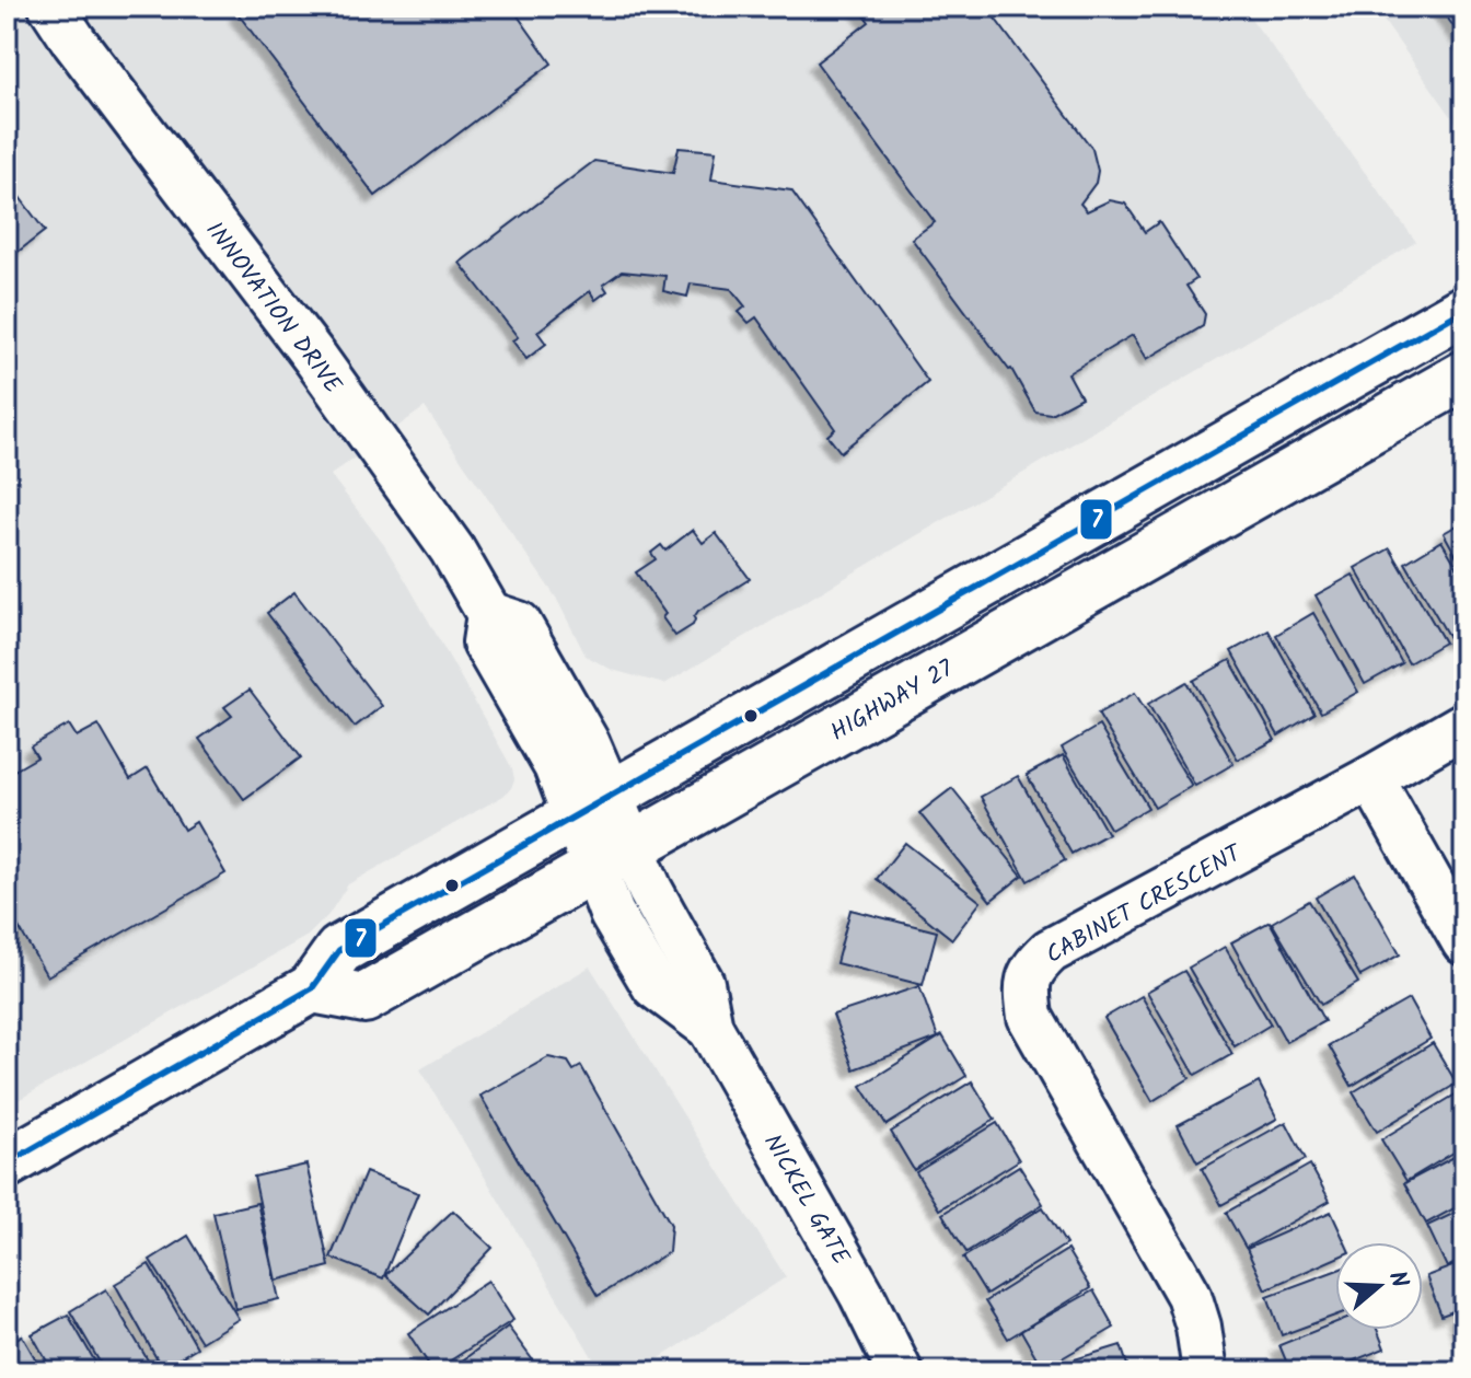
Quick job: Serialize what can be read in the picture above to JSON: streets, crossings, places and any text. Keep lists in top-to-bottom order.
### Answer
{
  "streets": {
    "main road": ["HIGHWAY 27"],
    "street": ["INNOVATION DRIVE", "CABINET CRESCENT", "NICKEL GATE"]
  },
  "crossings": [
    ["INNOVATION DRIVE", "HIGHWAY 27"],
    ["INNOVATION DRIVE", "NICKEL GATE"],
    ["HIGHWAY 27", "NICKEL GATE"]
  ],
  "lines": ["transit line 7"],
  "north": "right"
}
